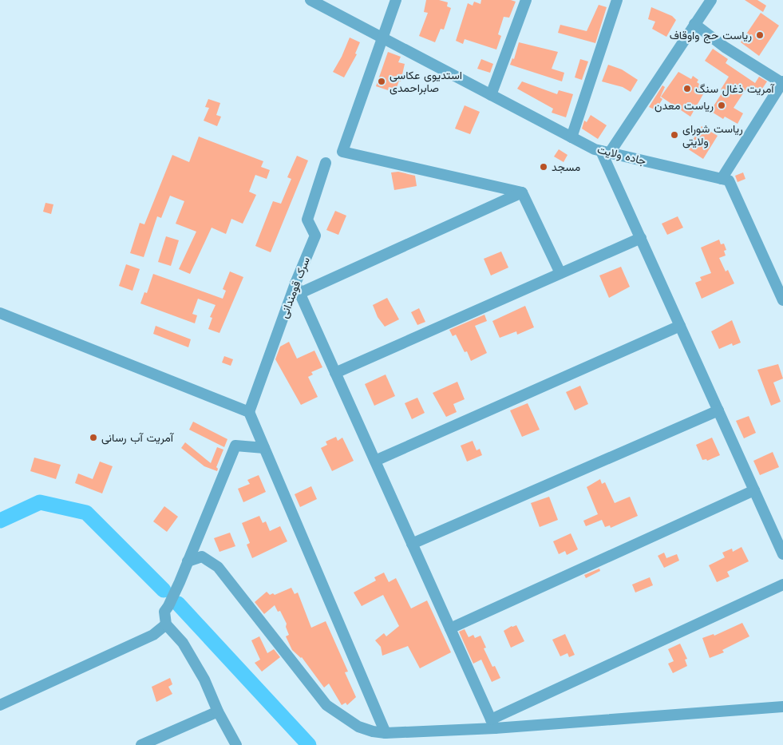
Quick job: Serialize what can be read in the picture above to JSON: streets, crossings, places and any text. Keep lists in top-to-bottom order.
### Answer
{
  "streets": {
    "street": ["جاده ولایت", "سرک قومندانی"]
  },
  "places": [
    "ریاست حج واوقاف",
    "استدیوی عکاسی صابراحمدی",
    "آمریت ذغال سنگ",
    "ریاست معدن",
    "ریاست شورای ولایتی",
    "مسجد",
    "آمریت آب رسانی"
  ]
}
